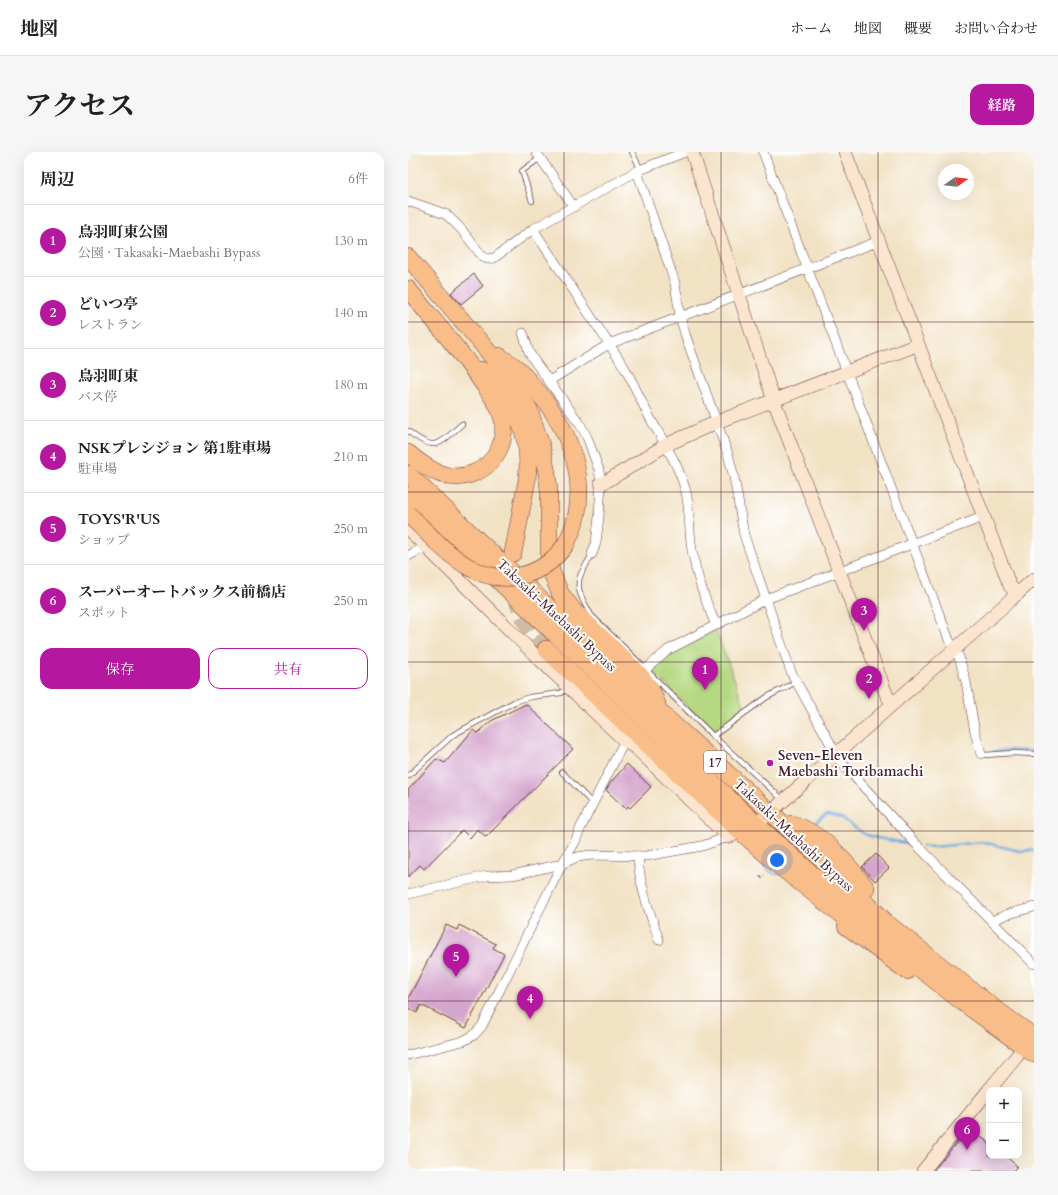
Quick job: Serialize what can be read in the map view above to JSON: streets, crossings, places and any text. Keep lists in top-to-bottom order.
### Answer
{
  "streets": {
    "highway": ["Takasaki-Maebashi Bypass", "17"]
  },
  "places": ["Seven-Eleven Maebashi Toribamachi"],
  "north": "right",
  "page": {
    "header": "地図",
    "nav": [
      "ホーム",
      "地図",
      "概要",
      "お問い合わせ"
    ],
    "title": "アクセス",
    "buttons": [
      "経路",
      ["保存", "共有"]
    ],
    "heading": ["周辺", "6件"],
    "list": [
      {
        "mark": "1",
        "name": "鳥羽町東公園",
        "note": "公園 · Takasaki-Maebashi Bypass",
        "value": "130 m"
      },
      {
        "mark": "2",
        "name": "どいつ亭",
        "note": "レストラン",
        "value": "140 m"
      },
      {
        "mark": "3",
        "name": "鳥羽町東",
        "note": "バス停",
        "value": "180 m"
      },
      {
        "mark": "4",
        "name": "NSKプレシジョン 第1駐車場",
        "note": "駐車場",
        "value": "210 m"
      },
      {
        "mark": "5",
        "name": "TOYS'R'US",
        "note": "ショップ",
        "value": "250 m"
      },
      {
        "mark": "6",
        "name": "スーパーオートバックス前橋店",
        "note": "スポット",
        "value": "250 m"
      }
    ],
    "pins": [
      "3",
      "1",
      "2",
      "5",
      "4",
      "6"
    ],
    "map_buttons": ["+", "−"]
  }
}
